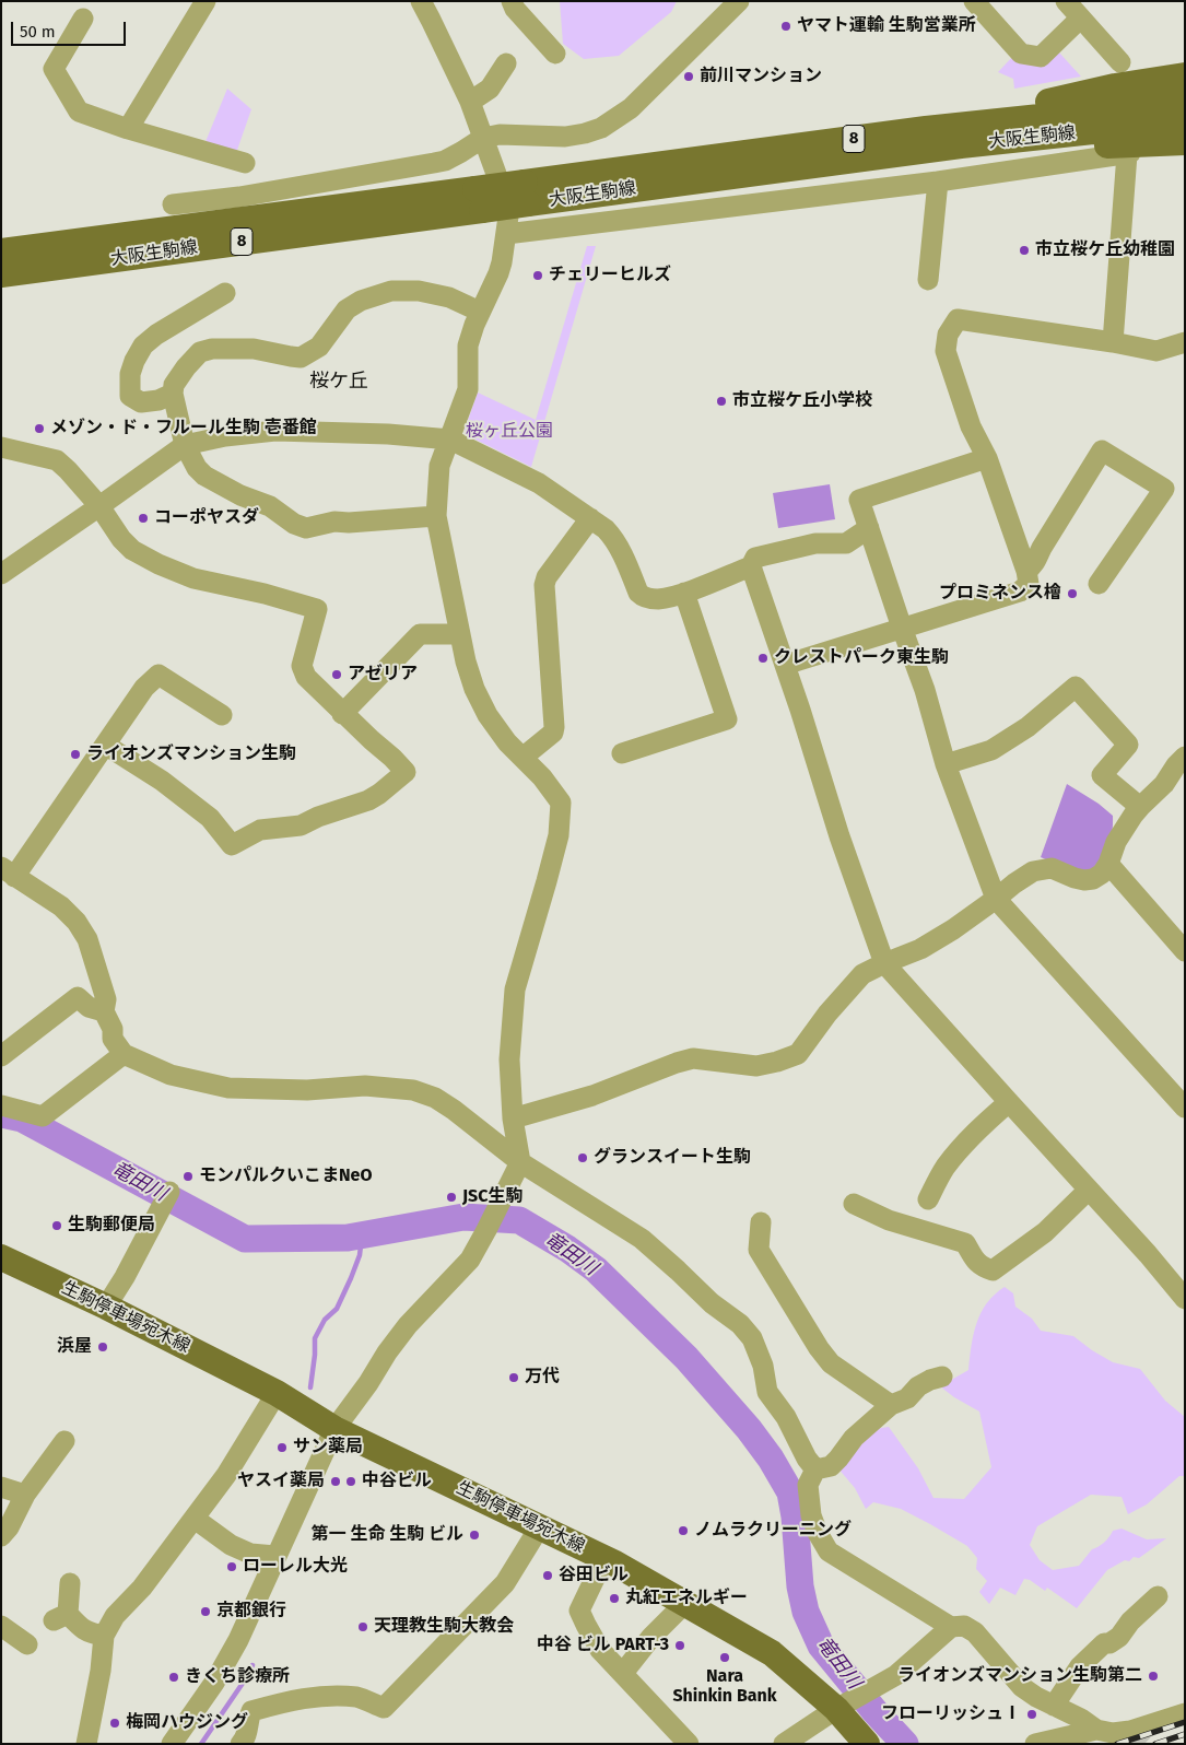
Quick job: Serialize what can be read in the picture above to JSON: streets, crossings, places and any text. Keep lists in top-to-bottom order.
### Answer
{
  "streets": {
    "main road": ["大阪生駒線", "8", "生駒停車場宛木線"]
  },
  "districts": ["桜ケ丘"],
  "water": ["竜田川"],
  "parks": ["桜ヶ丘公園"],
  "places": [
    "ヤマト運輸 生駒営業所",
    "前川マンション",
    "市立桜ケ丘幼稚園",
    "チェリーヒルズ",
    "市立桜ケ丘小学校",
    "メゾン・ド・フルール生駒 壱番館",
    "コーポヤスダ",
    "プロミネンス檜",
    "クレストパーク東生駒",
    "アゼリア",
    "ライオンズマンション生駒",
    "グランスイート生駒",
    "モンパルクいこまNeO",
    "JSC生駒",
    "生駒郵便局",
    "浜屋",
    "万代",
    "サン薬局",
    "ヤスイ薬局",
    "中谷ビル",
    "ノムラクリーニング",
    "第一 生命 生駒 ビル",
    "ローレル大光",
    "谷田ビル",
    "丸紅エネルギー",
    "京都銀行",
    "天理教生駒大教会",
    "中谷 ビル PART-3",
    "Nara Shinkin Bank",
    "ライオンズマンション生駒第二",
    "きくち診療所",
    "フローリッシュⅠ",
    "梅岡ハウジング"
  ],
  "scale_bar": "50 m"
}
